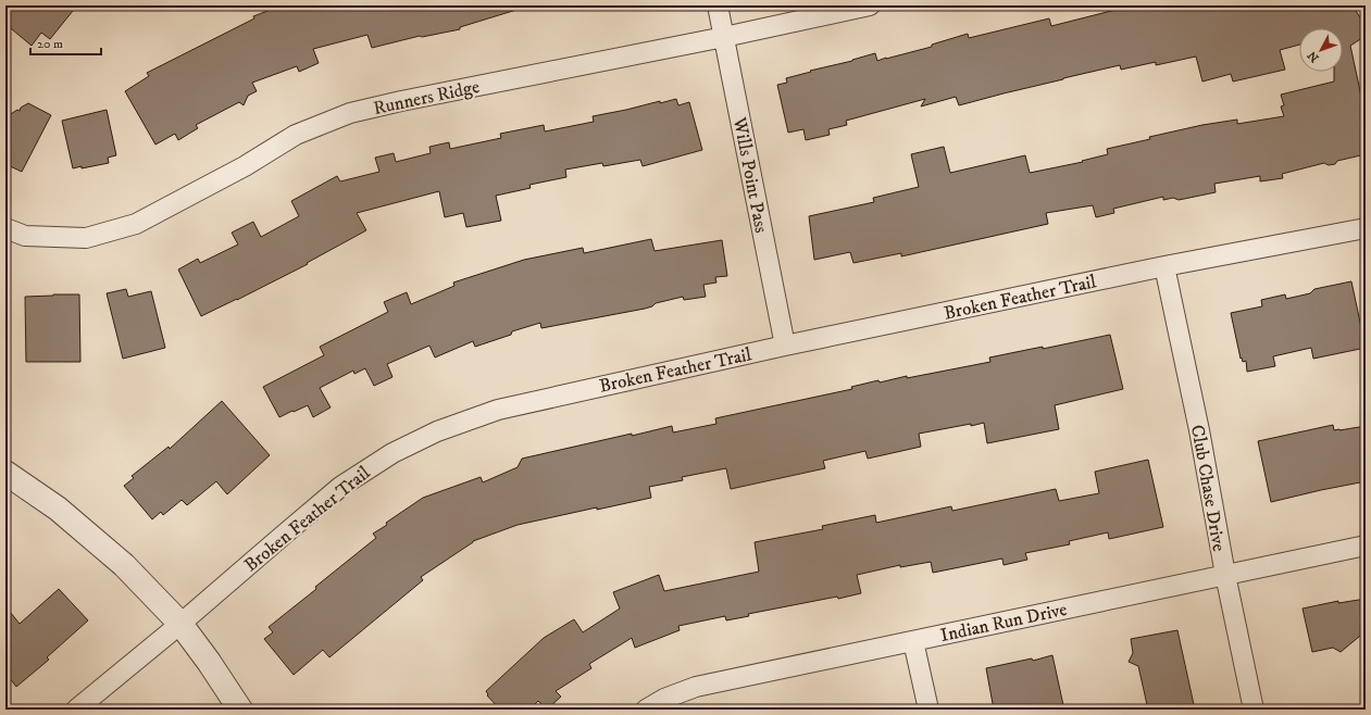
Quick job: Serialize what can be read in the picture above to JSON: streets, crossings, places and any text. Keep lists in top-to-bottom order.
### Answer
{
  "streets": {
    "street": [
      "Runners Ridge",
      "Wills Point Pass",
      "Broken Feather Trail",
      "Club Chase Drive",
      "Indian Run Drive"
    ]
  },
  "crossings": [
    ["Runners Ridge", "Wills Point Pass"],
    ["Wills Point Pass", "Broken Feather Trail"],
    ["Broken Feather Trail", "Club Chase Drive"],
    ["Club Chase Drive", "Indian Run Drive"]
  ],
  "scale_bar": "20 m",
  "north": "bottom left"
}
